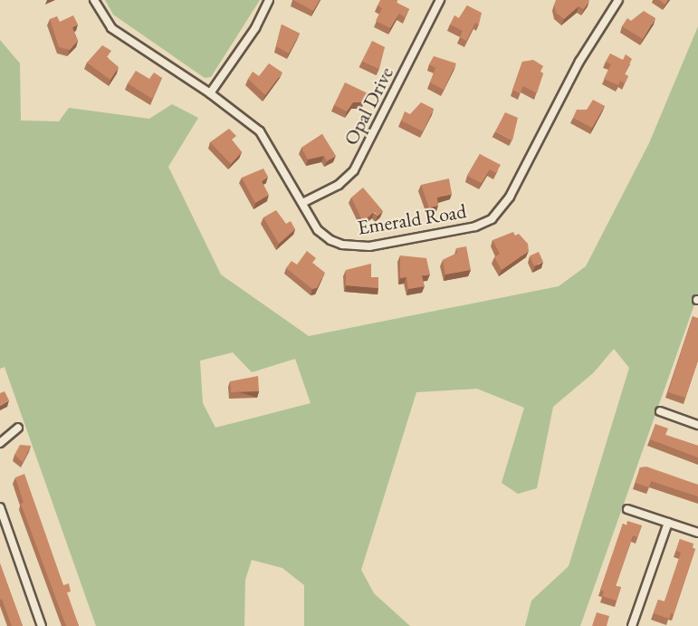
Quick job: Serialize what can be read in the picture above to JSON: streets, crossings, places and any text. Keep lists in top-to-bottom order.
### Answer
{
  "streets": {
    "street": ["Opal Drive", "Emerald Road"]
  },
  "crossings": [
    ["Opal Drive", "Emerald Road"]
  ]
}
